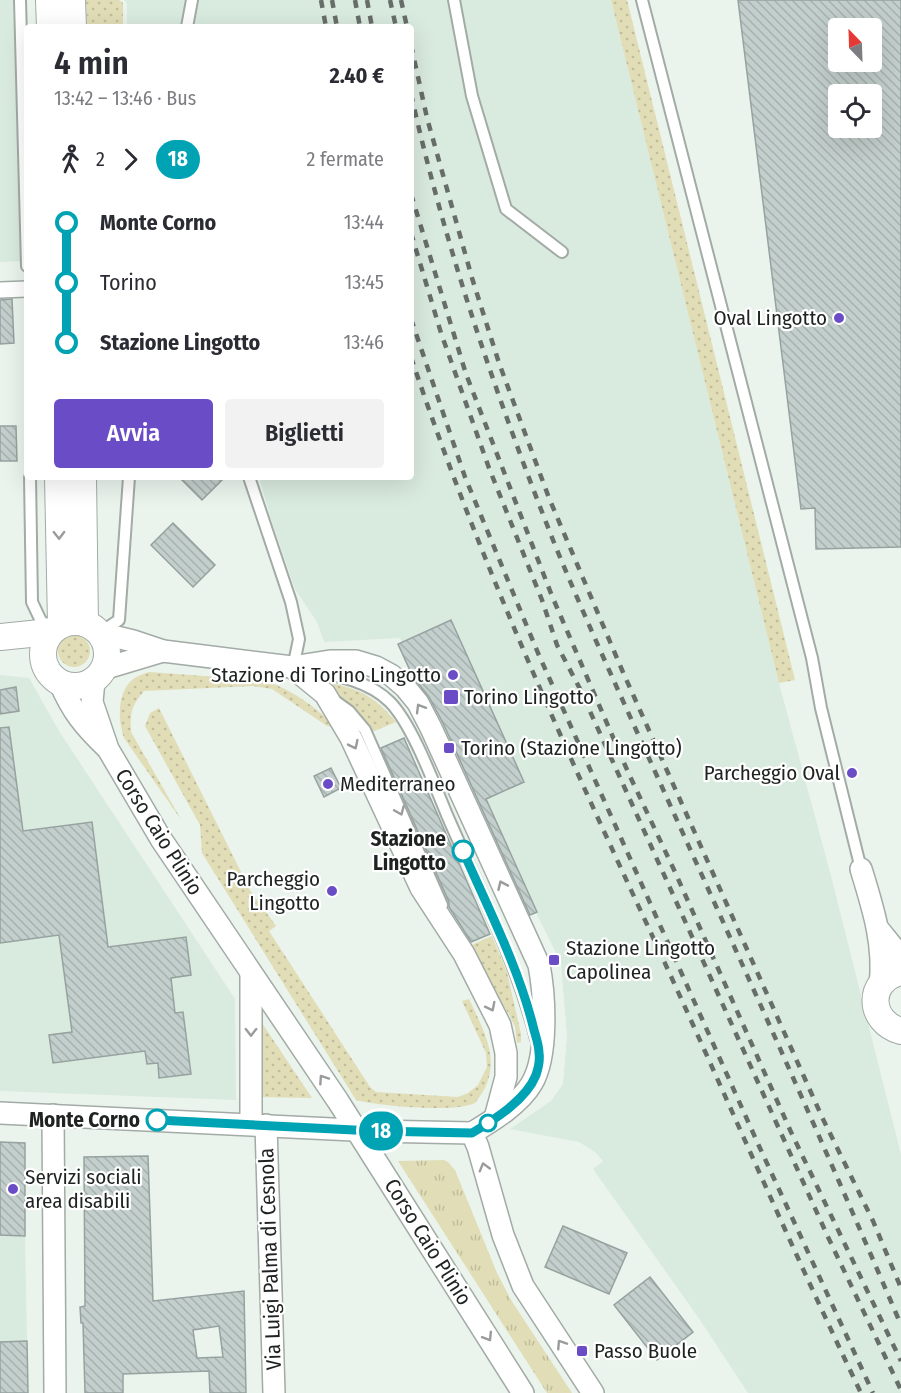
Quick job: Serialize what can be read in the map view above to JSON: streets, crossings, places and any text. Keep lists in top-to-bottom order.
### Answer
{
  "streets": {
    "street": ["Corso Caio Plinio", "Via Luigi Palma di Cesnola"]
  },
  "places": {
    "other": [
      "Oval Lingotto",
      "Stazione di Torino Lingotto",
      "Parcheggio Oval",
      "Mediterraneo",
      "Stazione Lingotto",
      "Parcheggio Lingotto",
      "Monte Corno",
      "Servizi sociali area disabili"
    ],
    "transit": [
      "Torino Lingotto",
      "Torino (Stazione Lingotto)",
      "Stazione Lingotto Capolinea",
      "Passo Buole"
    ]
  },
  "lines": ["bus line 18"],
  "north": "top left",
  "page": {
    "on_map": "18",
    "heading": ["4 min", "13:42 – 13:46 · Bus", "2.40 €"],
    "legs": ["2", "18", "2 fermate"],
    "list": [
      {
        "name": "Monte Corno",
        "value": "13:44"
      },
      {
        "name": "Torino",
        "value": "13:45"
      },
      {
        "name": "Stazione Lingotto",
        "value": "13:46"
      }
    ],
    "buttons": ["Avvia", "Biglietti"]
  }
}
